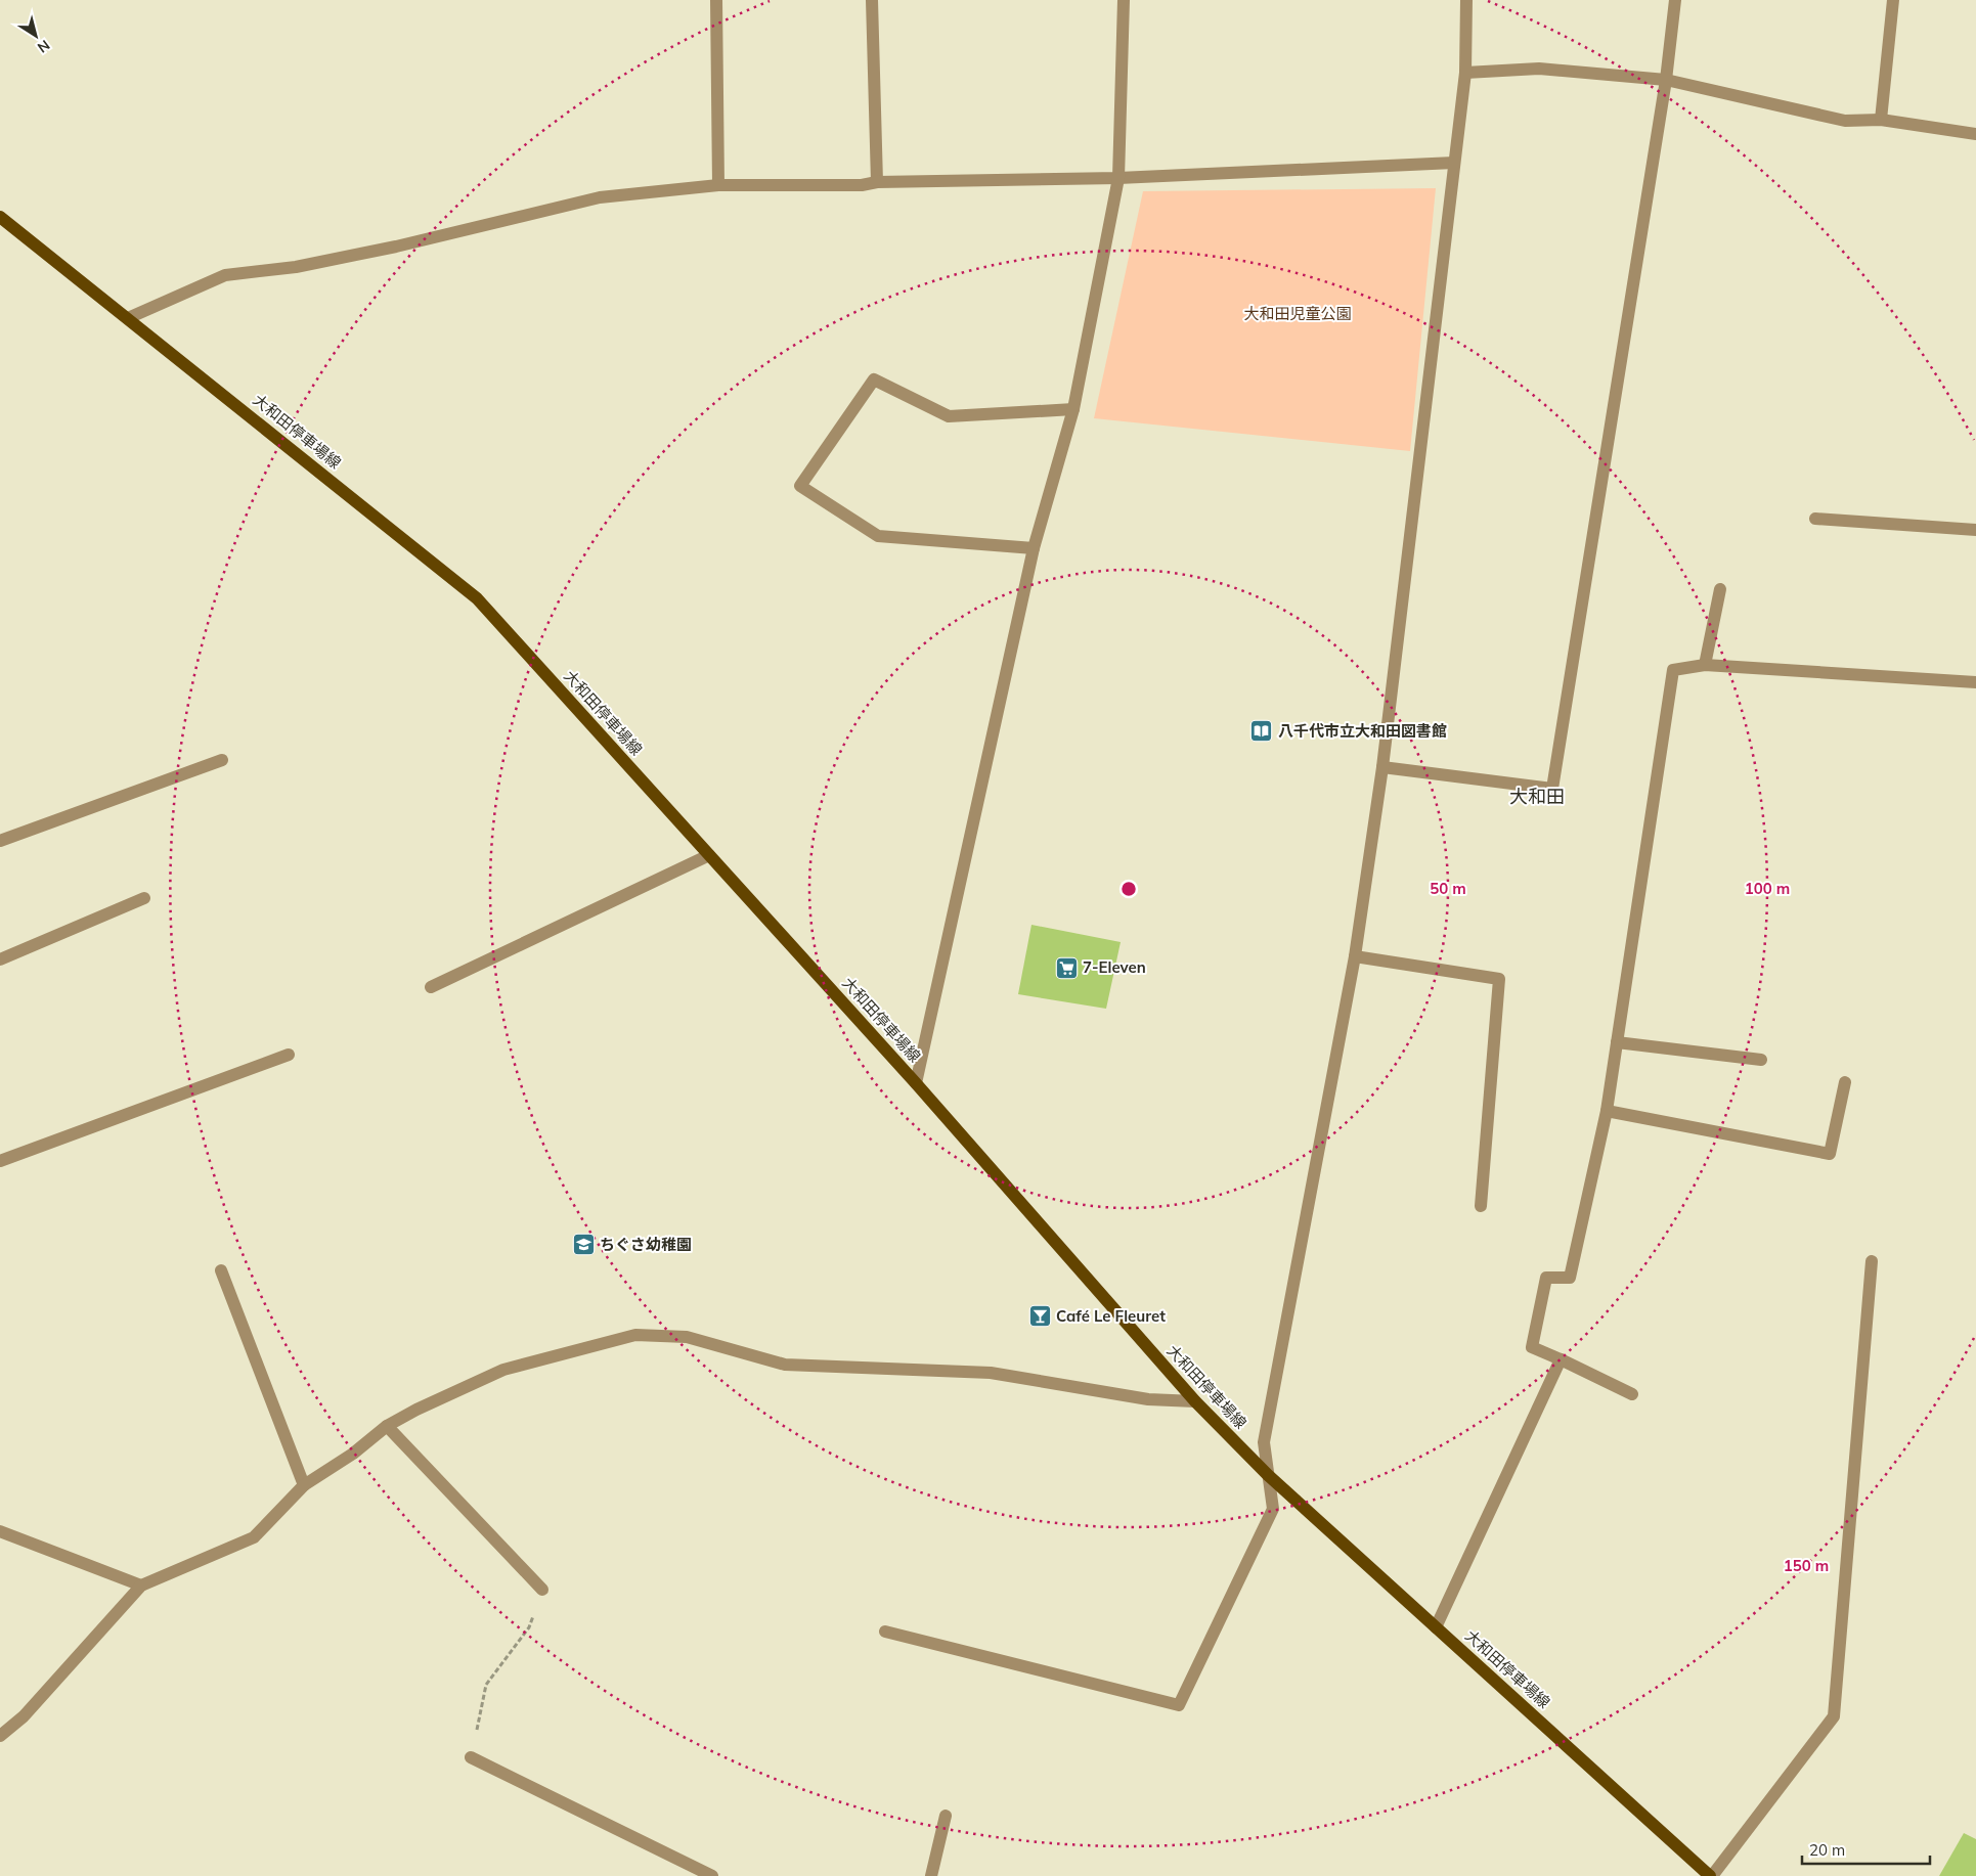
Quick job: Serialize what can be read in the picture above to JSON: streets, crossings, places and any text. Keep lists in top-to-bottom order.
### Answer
{
  "streets": {
    "main road": ["大和田停車場線"]
  },
  "districts": ["大和田"],
  "parks": ["大和田児童公園"],
  "places": {
    "library": ["八千代市立大和田図書館"],
    "supermarket": ["7-Eleven"],
    "school or university": ["ちぐさ幼稚園"],
    "bar": ["Café Le Fleuret"]
  },
  "scale_bar": "20 m",
  "north": "bottom right",
  "rings": ["50 m", "100 m", "150 m"]
}
